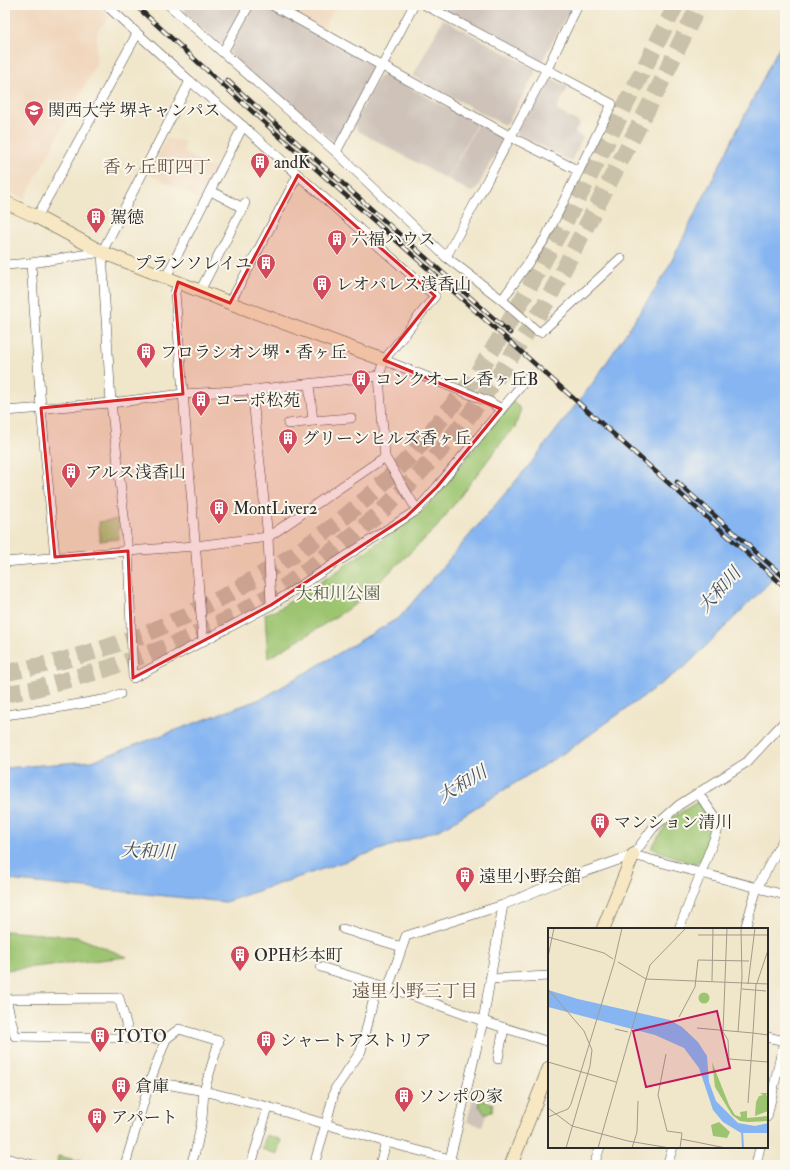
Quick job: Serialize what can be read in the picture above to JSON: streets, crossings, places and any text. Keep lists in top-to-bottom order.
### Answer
{
  "districts": ["香ヶ丘町四丁", "遠里小野三丁目"],
  "water": ["大和川"],
  "parks": ["大和川公園"],
  "places": {
    "school or university": ["関西大学 堺キャンパス"],
    "building": [
      "andK",
      "駕徳",
      "六福ハウス",
      "プランソレイユ",
      "レオパレス浅香山",
      "フロラシオン堺・香ヶ丘",
      "コンクオーレ香ヶ丘B",
      "コーポ松苑",
      "グリーンヒルズ香ヶ丘",
      "アルス浅香山",
      "MontLiver2",
      "マンション清川",
      "遠里小野会館",
      "OPH杉本町",
      "TOTO",
      "シャートアストリア",
      "倉庫",
      "ソンポの家",
      "アパート"
    ]
  }
}
